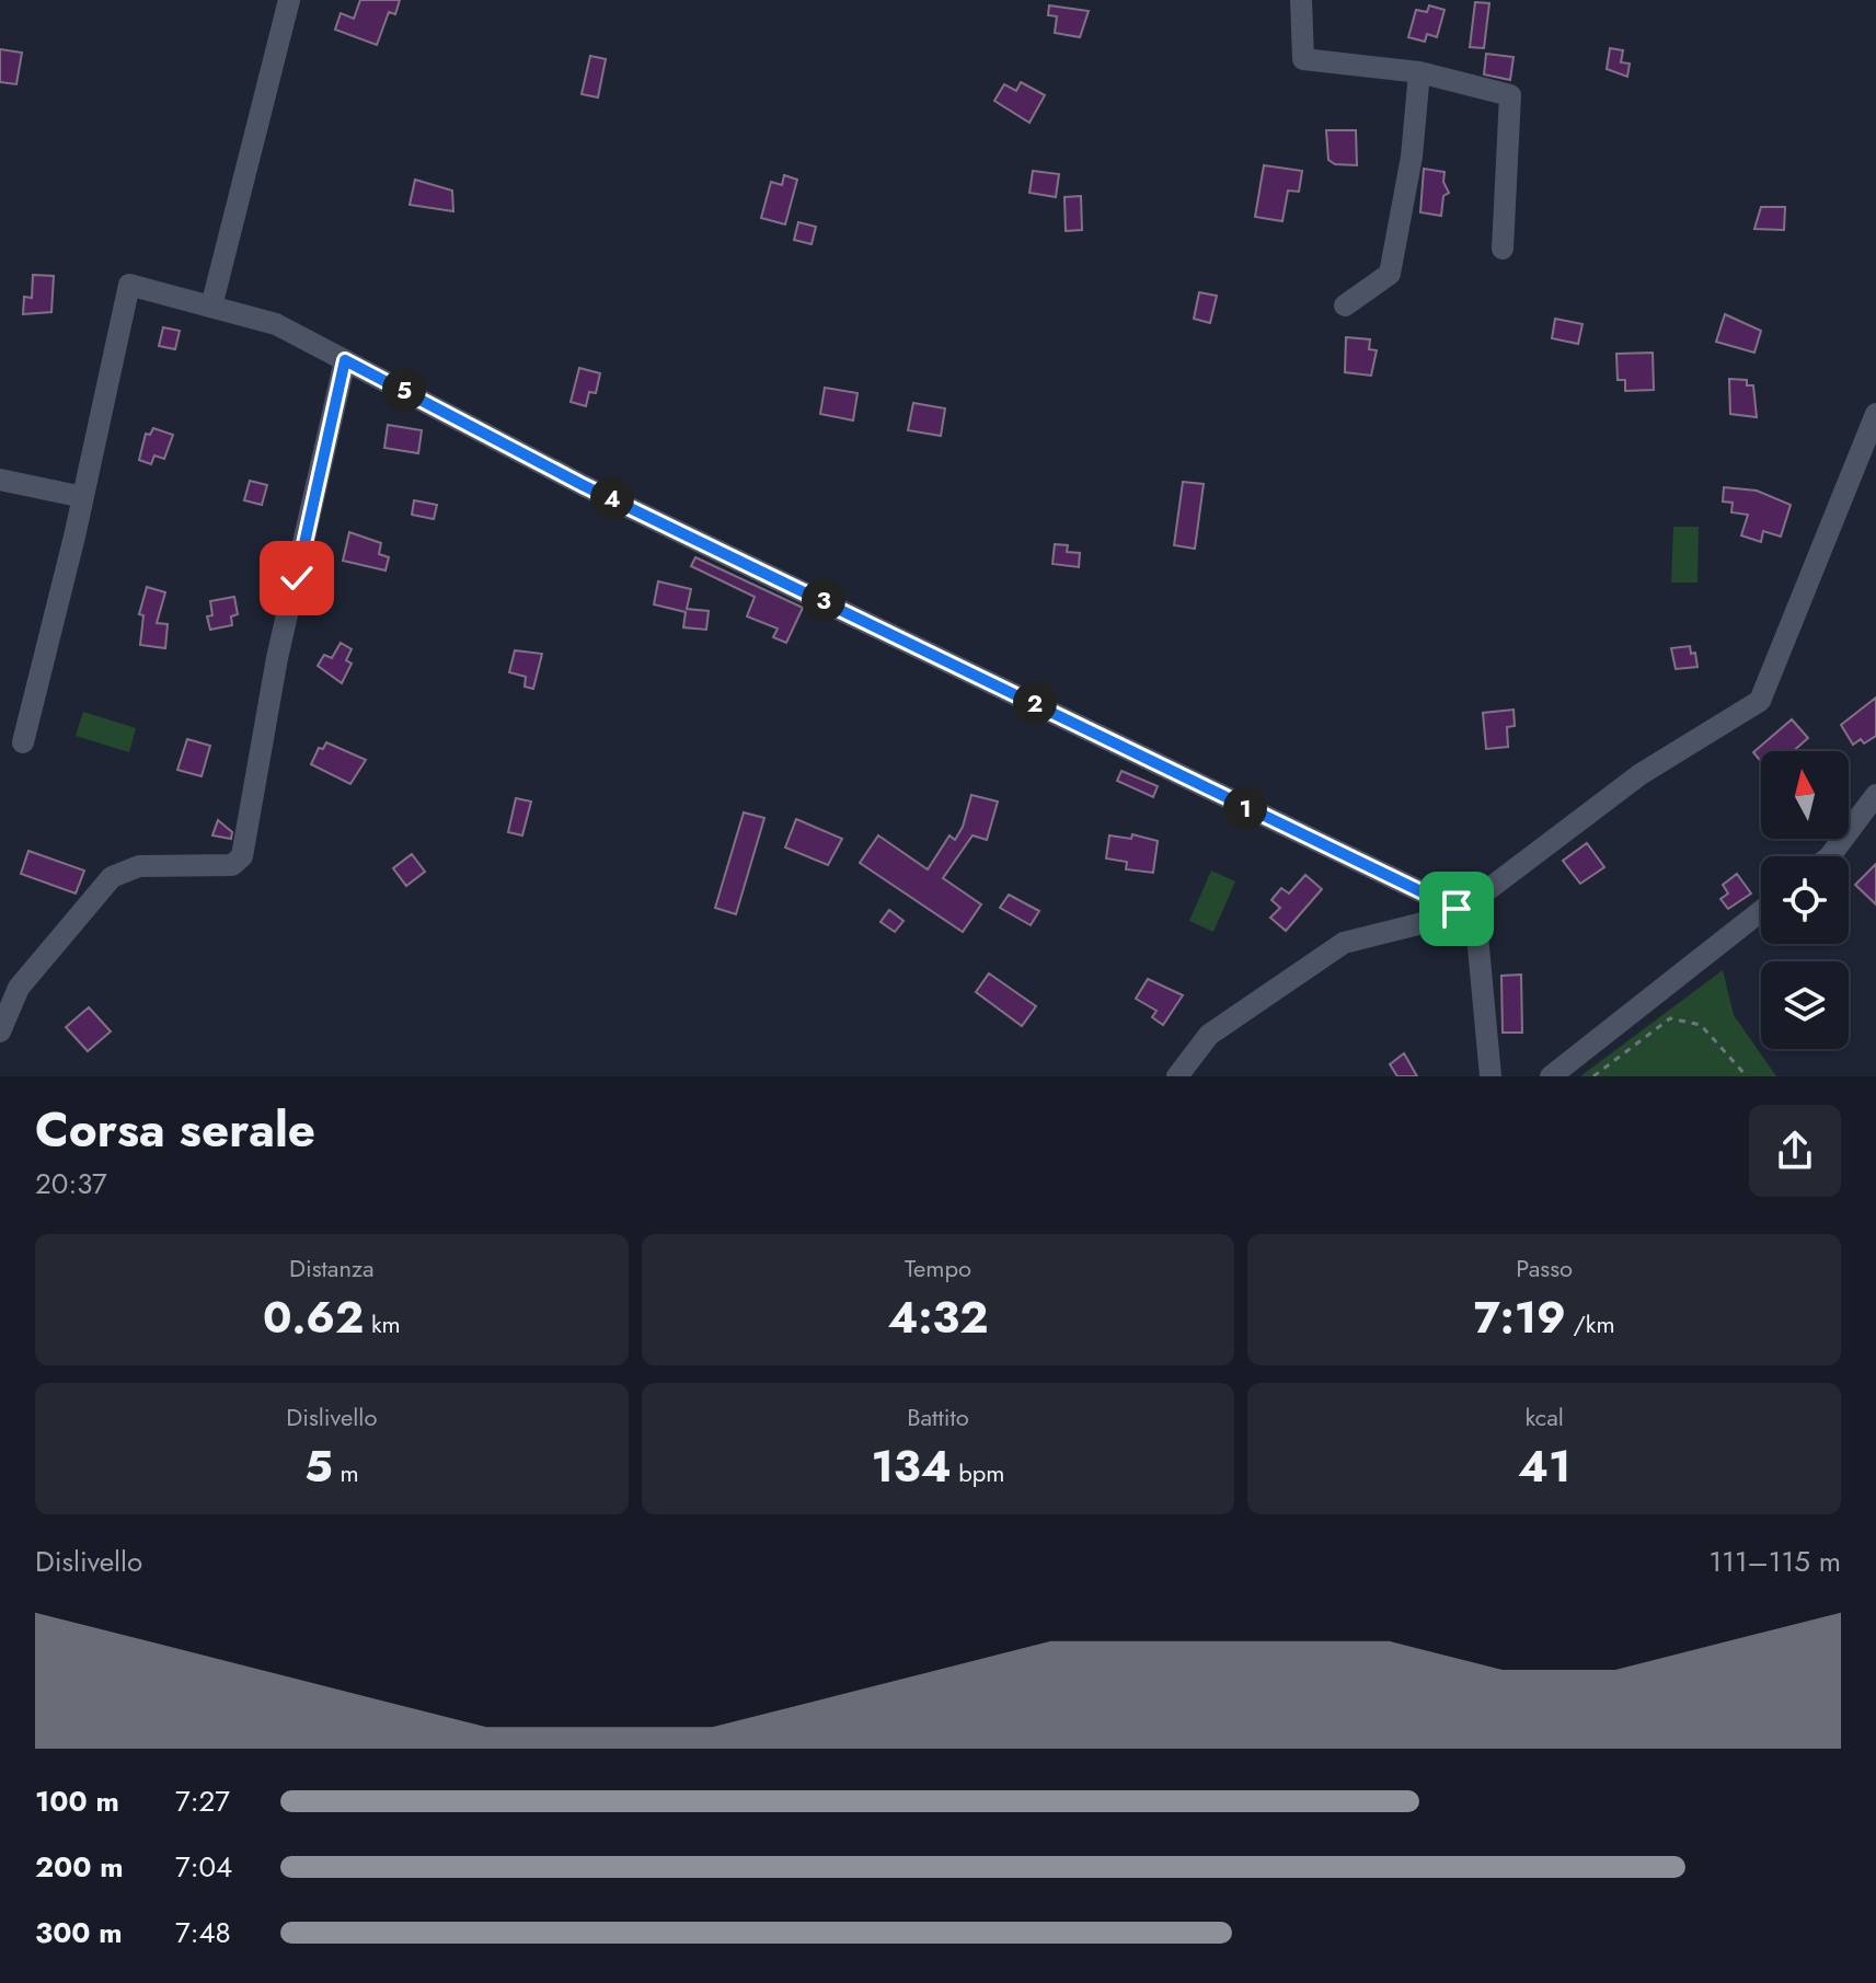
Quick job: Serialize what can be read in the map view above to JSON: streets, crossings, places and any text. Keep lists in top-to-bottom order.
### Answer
{
  "north": "top",
  "page": {
    "pins": [
      "5",
      "4",
      "3",
      "2",
      "1"
    ],
    "heading": ["Corsa serale", "20:37"],
    "stats": [
      ["Distanza", "0.62 km"],
      ["Tempo", "4:32"],
      ["Passo", "7:19 /km"],
      ["Dislivello", "5 m"],
      ["Battito", "134 bpm"],
      ["kcal", "41"]
    ],
    "chart": ["Dislivello", "111–115 m"],
    "list": [
      {
        "name": "100 m",
        "note": "7:27"
      },
      {
        "name": "200 m",
        "note": "7:04"
      },
      {
        "name": "300 m",
        "note": "7:48"
      }
    ]
  }
}
